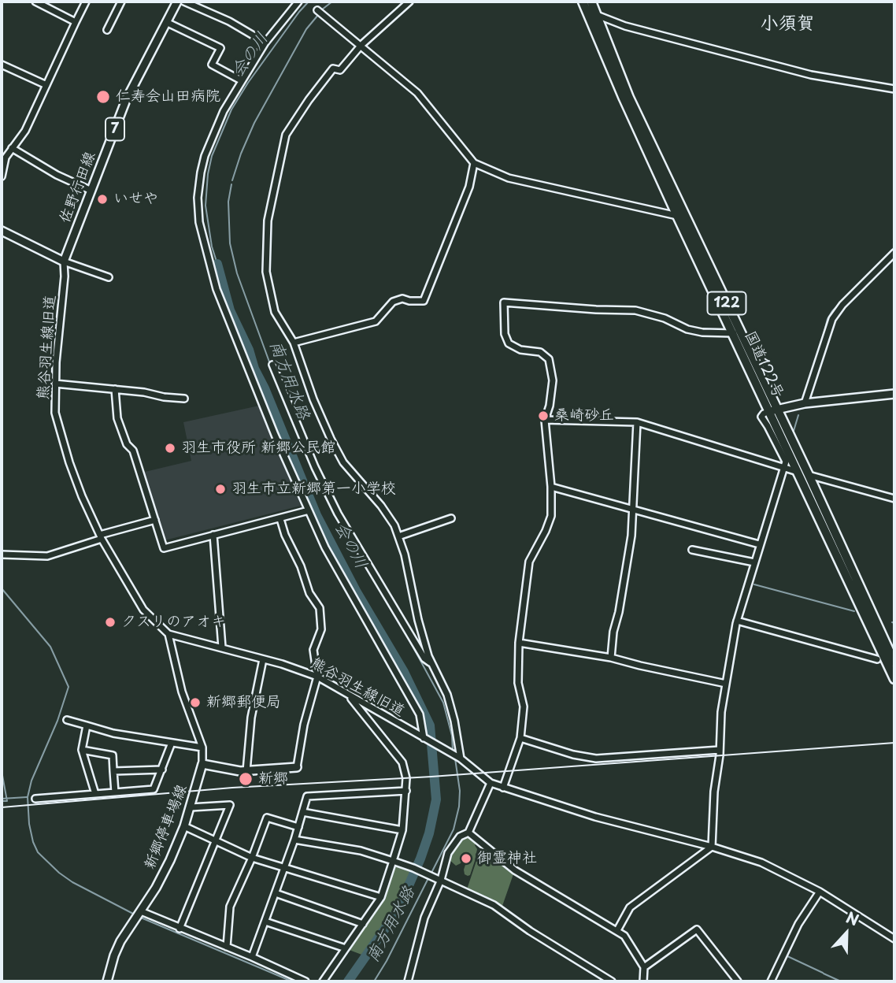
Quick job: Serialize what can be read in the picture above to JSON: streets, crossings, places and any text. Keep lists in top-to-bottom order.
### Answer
{
  "streets": {
    "highway": ["122", "国道122号"],
    "main road": ["7", "佐野行田線", "新郷停車場線"],
    "street": ["熊谷羽生線旧道"]
  },
  "crossings": [
    ["佐野行田線", "熊谷羽生線旧道"]
  ],
  "districts": ["小須賀"],
  "water": ["会の川", "南方用水路"],
  "places": [
    "仁寿会山田病院",
    "いせや",
    "桑崎砂丘",
    "羽生市役所 新郷公民館",
    "羽生市立新郷第一小学校",
    "クスリのアオキ",
    "新郷郵便局",
    "新郷",
    "御霊神社"
  ],
  "north": "top"
}
